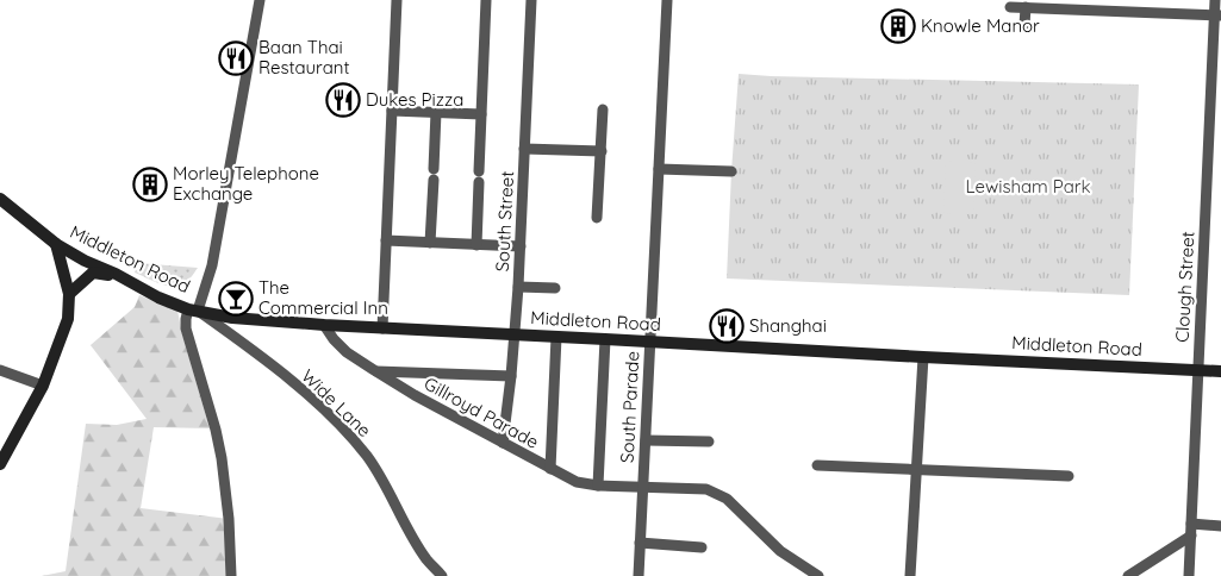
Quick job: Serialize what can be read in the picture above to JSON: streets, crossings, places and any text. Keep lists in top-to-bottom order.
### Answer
{
  "streets": {
    "main road": ["Middleton Road"],
    "street": [
      "South Street",
      "Clough Street",
      "Wide Lane",
      "South Parade",
      "Gillroyd Parade"
    ]
  },
  "crossings": [
    ["South Street", "Middleton Road"],
    ["South Street", "Gillroyd Parade"],
    ["Middleton Road", "Clough Street"],
    ["Middleton Road", "Wide Lane"],
    ["Middleton Road", "South Parade"],
    ["Middleton Road", "Gillroyd Parade"],
    ["South Parade", "Gillroyd Parade"]
  ],
  "parks": ["Lewisham Park"],
  "places": {
    "building": ["Knowle Manor", "Morley Telephone Exchange"],
    "restaurant": ["Baan Thai Restaurant", "Dukes Pizza", "Shanghai"],
    "bar": ["The Commercial Inn"]
  }
}
